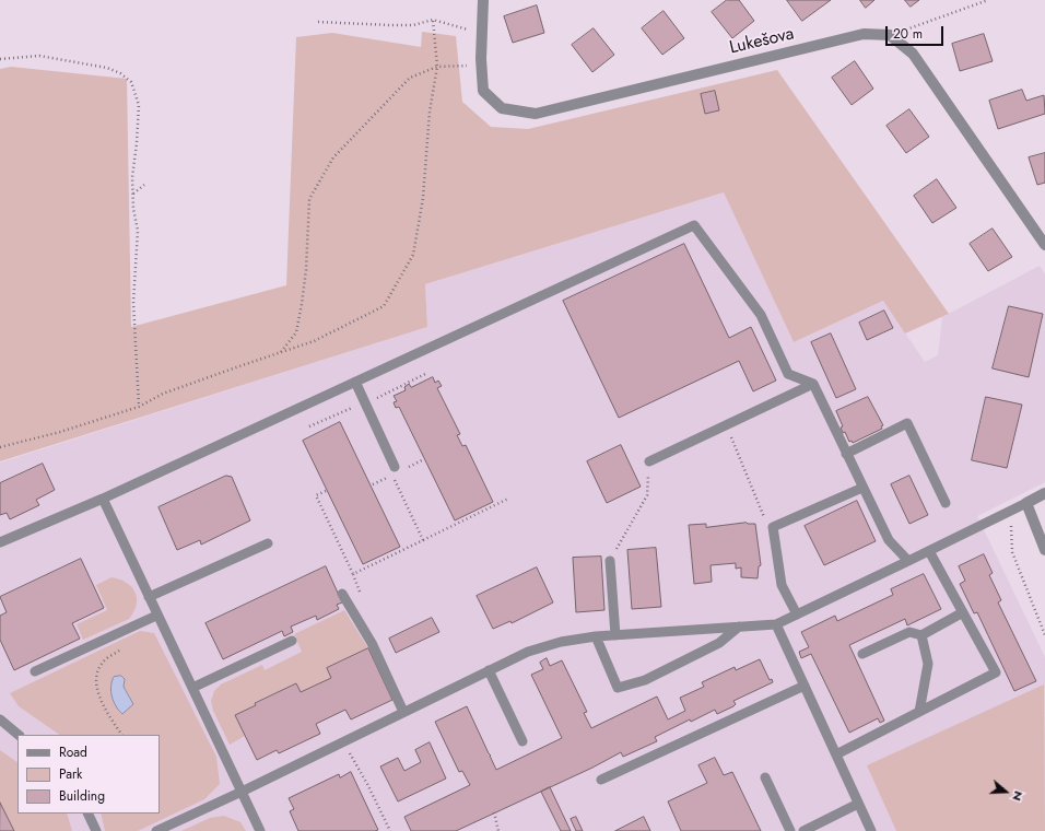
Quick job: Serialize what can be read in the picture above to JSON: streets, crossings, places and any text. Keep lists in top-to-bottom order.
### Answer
{
  "streets": {
    "street": ["Lukešova"]
  },
  "legend": ["Road", "Park", "Building"],
  "scale_bar": "20 m",
  "north": "right"
}
